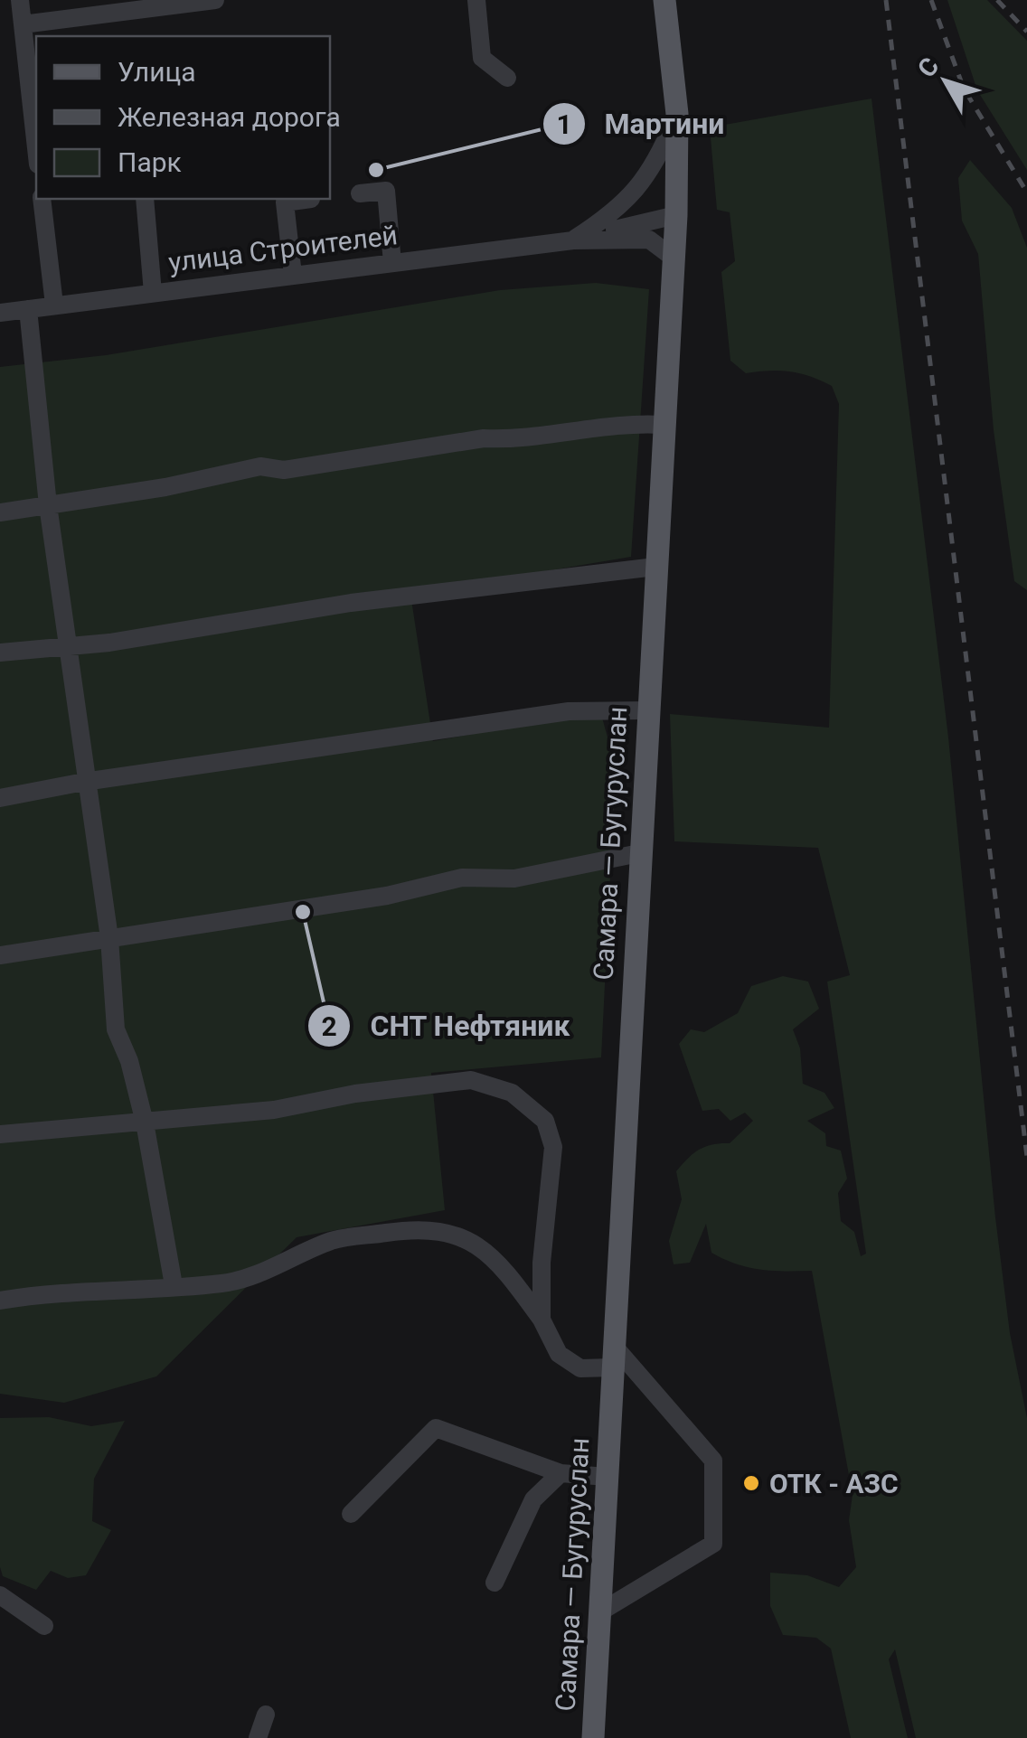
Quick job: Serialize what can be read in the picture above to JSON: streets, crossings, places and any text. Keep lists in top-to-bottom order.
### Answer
{
  "streets": {
    "main road": ["Самара — Бугуруслан"],
    "street": ["улица Строителей"]
  },
  "places": ["Мартини", "СНТ Нефтяник", "ОТК - АЗС"],
  "legend": ["Улица", "Железная дорога", "Парк"],
  "north": "top left"
}
